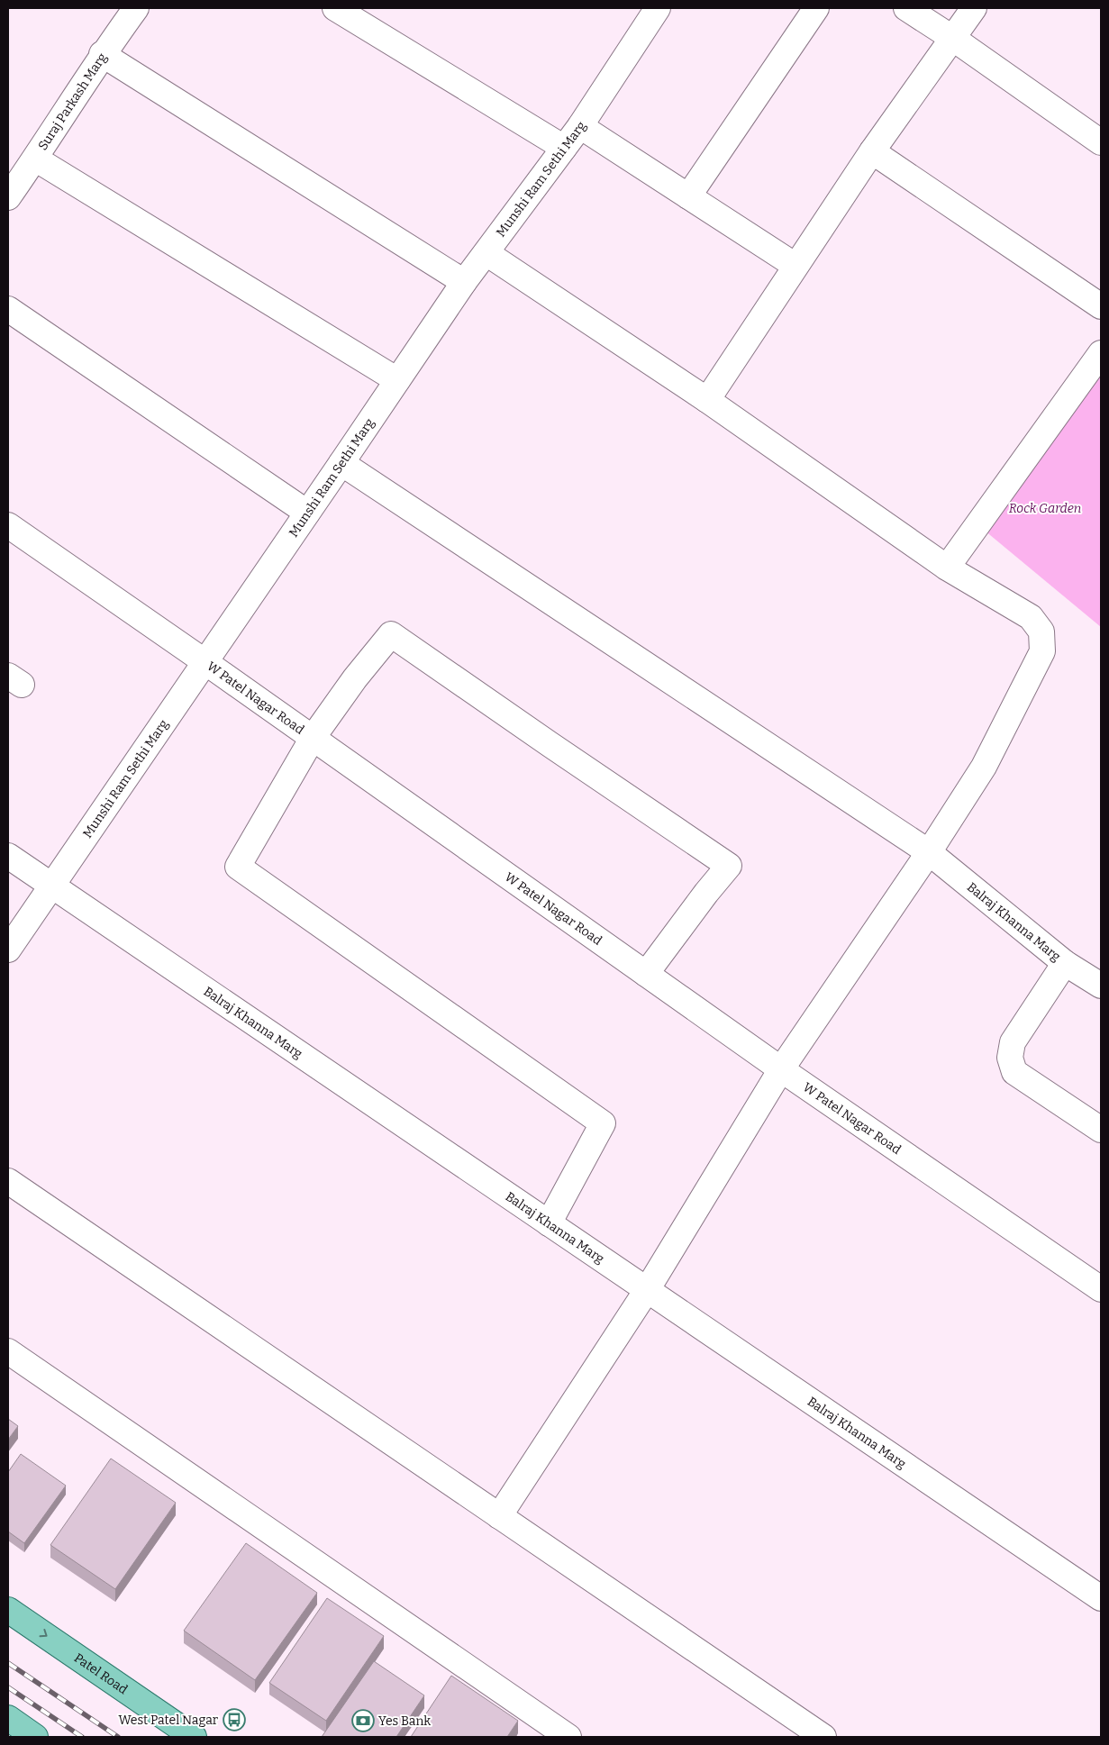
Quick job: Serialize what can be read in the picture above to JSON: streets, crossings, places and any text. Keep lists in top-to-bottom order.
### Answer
{
  "streets": {
    "main road": ["Patel Road"],
    "street": [
      "Suraj Parkash Marg",
      "Munshi Ram Sethi Marg",
      "W Patel Nagar Road",
      "Balraj Khanna Marg"
    ]
  },
  "crossings": [
    ["Munshi Ram Sethi Marg", "W Patel Nagar Road"],
    ["Munshi Ram Sethi Marg", "Balraj Khanna Marg"]
  ],
  "one_way": ["Patel Road"],
  "parks": ["Rock Garden"],
  "places": {
    "bus stop": ["West Patel Nagar"],
    "bank": ["Yes Bank"]
  }
}
